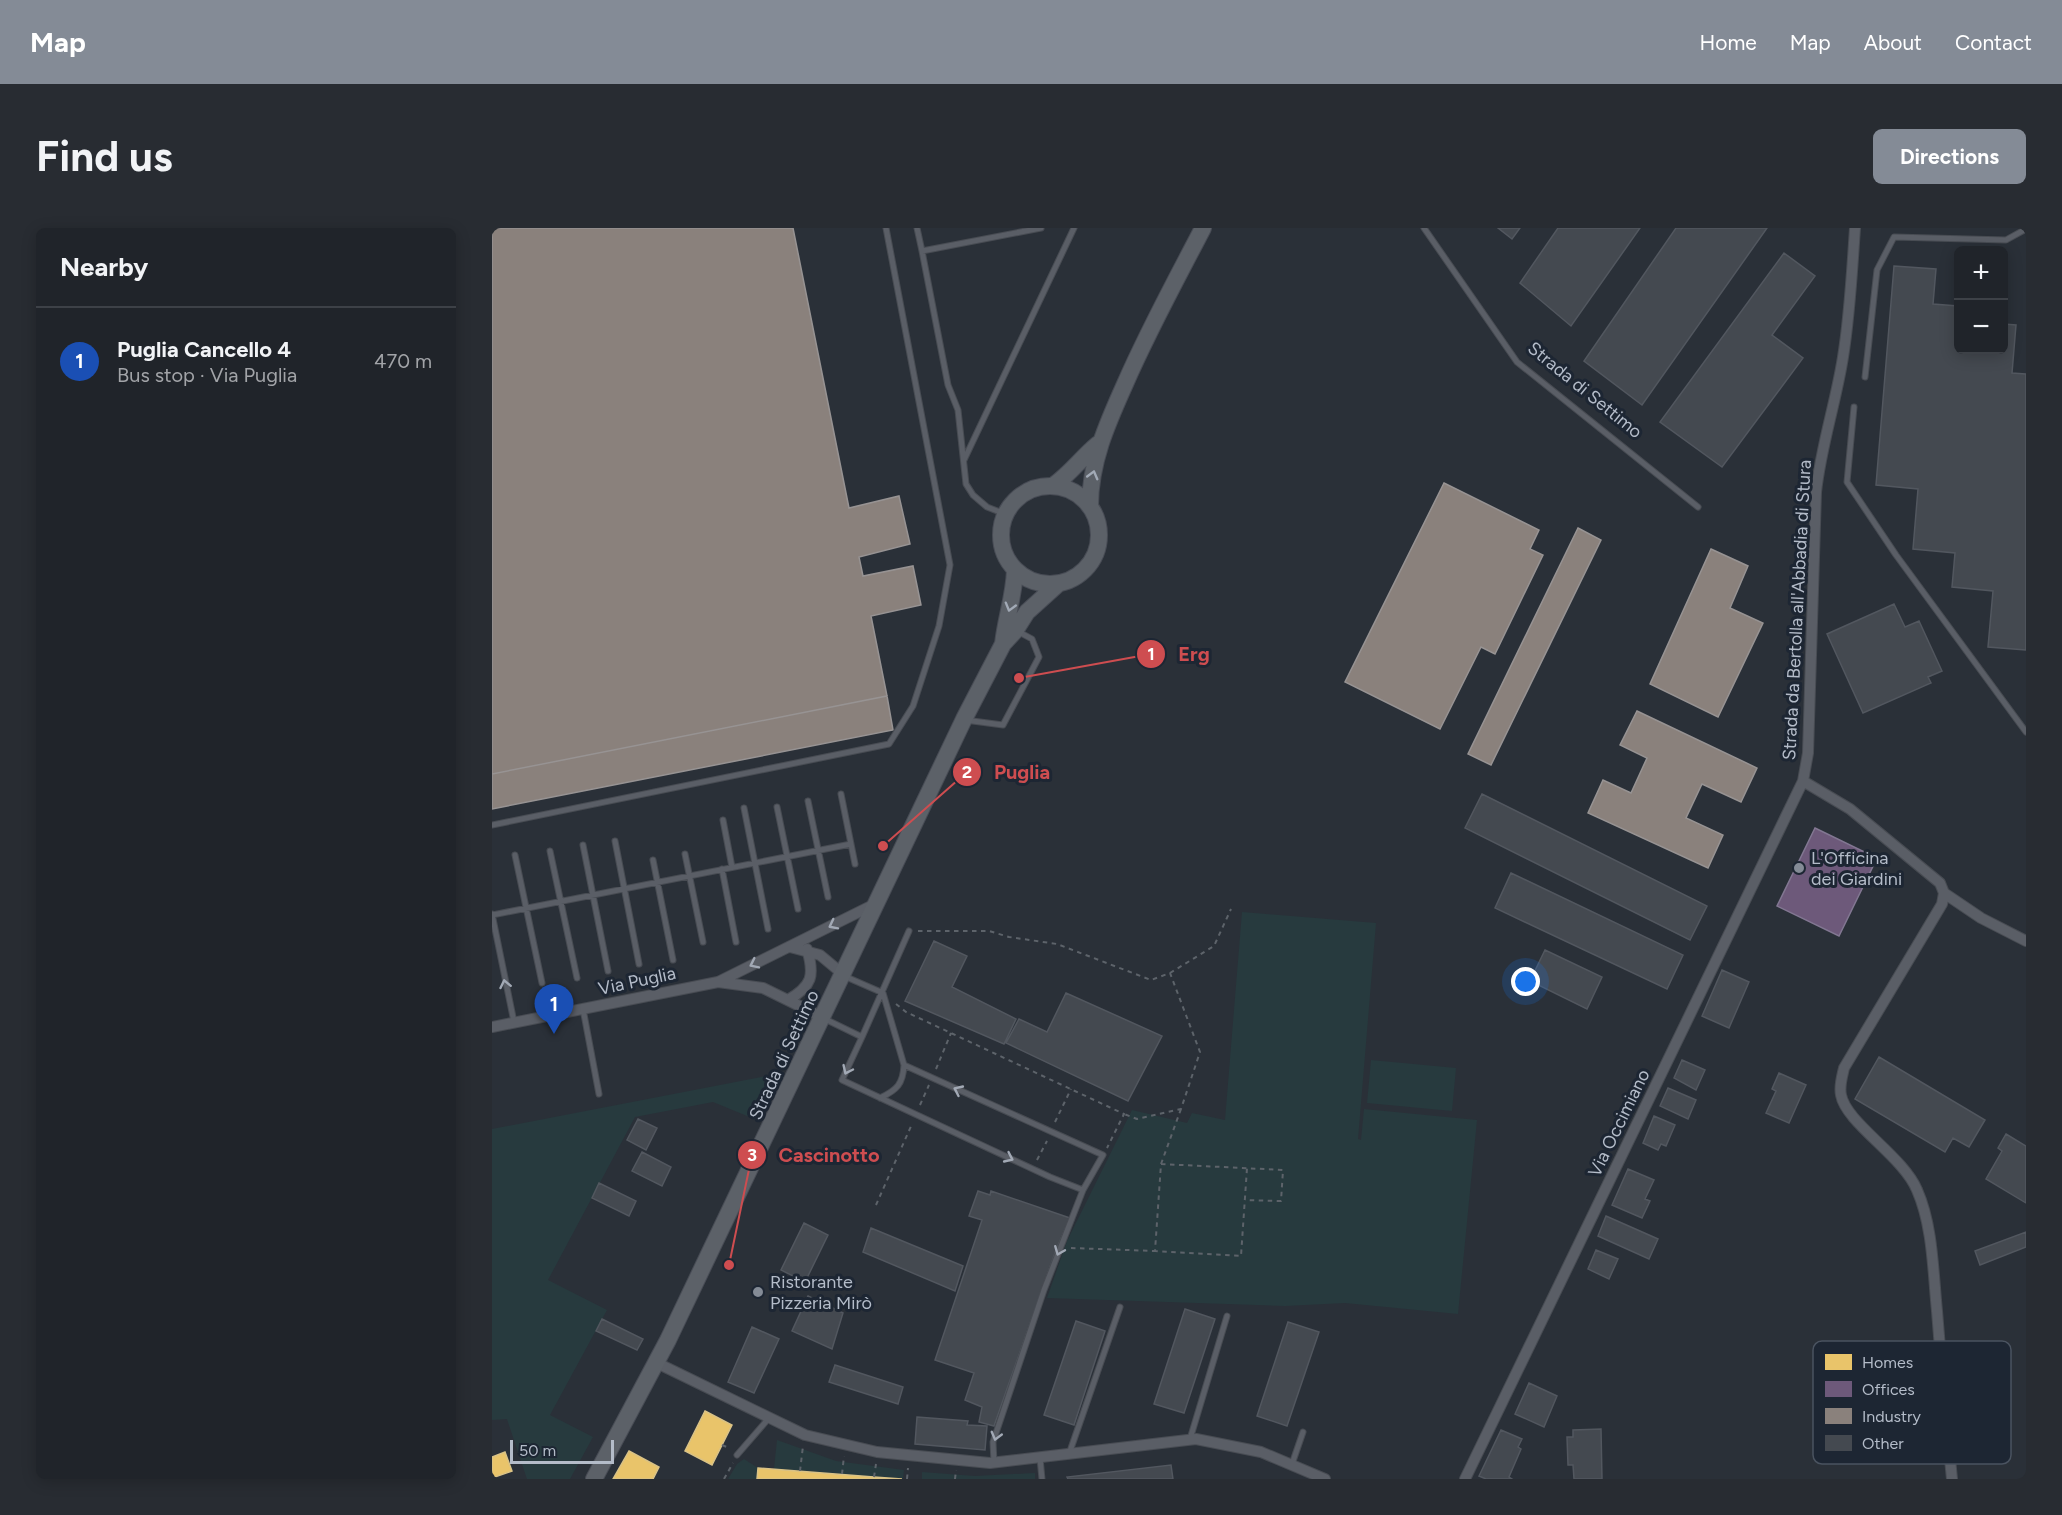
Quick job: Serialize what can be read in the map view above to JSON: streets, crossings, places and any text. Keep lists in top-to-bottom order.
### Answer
{
  "streets": {
    "main road": ["Strada di Settimo"],
    "street": ["Strada da Bertolla all'Abbadia di Stura", "Via Puglia", "Via Occimiano"]
  },
  "crossings": [
    ["Strada di Settimo", "Via Puglia"],
    ["Strada da Bertolla all'Abbadia di Stura", "Via Occimiano"]
  ],
  "places": [
    "Erg",
    "Puglia",
    "L'Officina dei Giardini",
    "Cascinotto",
    "Ristorante Pizzeria Mirò"
  ],
  "legend": [
    "Homes",
    "Offices",
    "Industry",
    "Other"
  ],
  "scale_bar": "50 m",
  "page": {
    "header": "Map",
    "nav": [
      "Home",
      "Map",
      "About",
      "Contact"
    ],
    "buttons": "Directions",
    "title": "Find us",
    "heading": "Nearby",
    "map_buttons": ["+", "−"],
    "list": [
      {
        "mark": "1",
        "name": "Puglia Cancello 4",
        "note": "Bus stop · Via Puglia",
        "value": "470 m"
      }
    ],
    "pins": "1",
    "scale": "50 m"
  }
}
